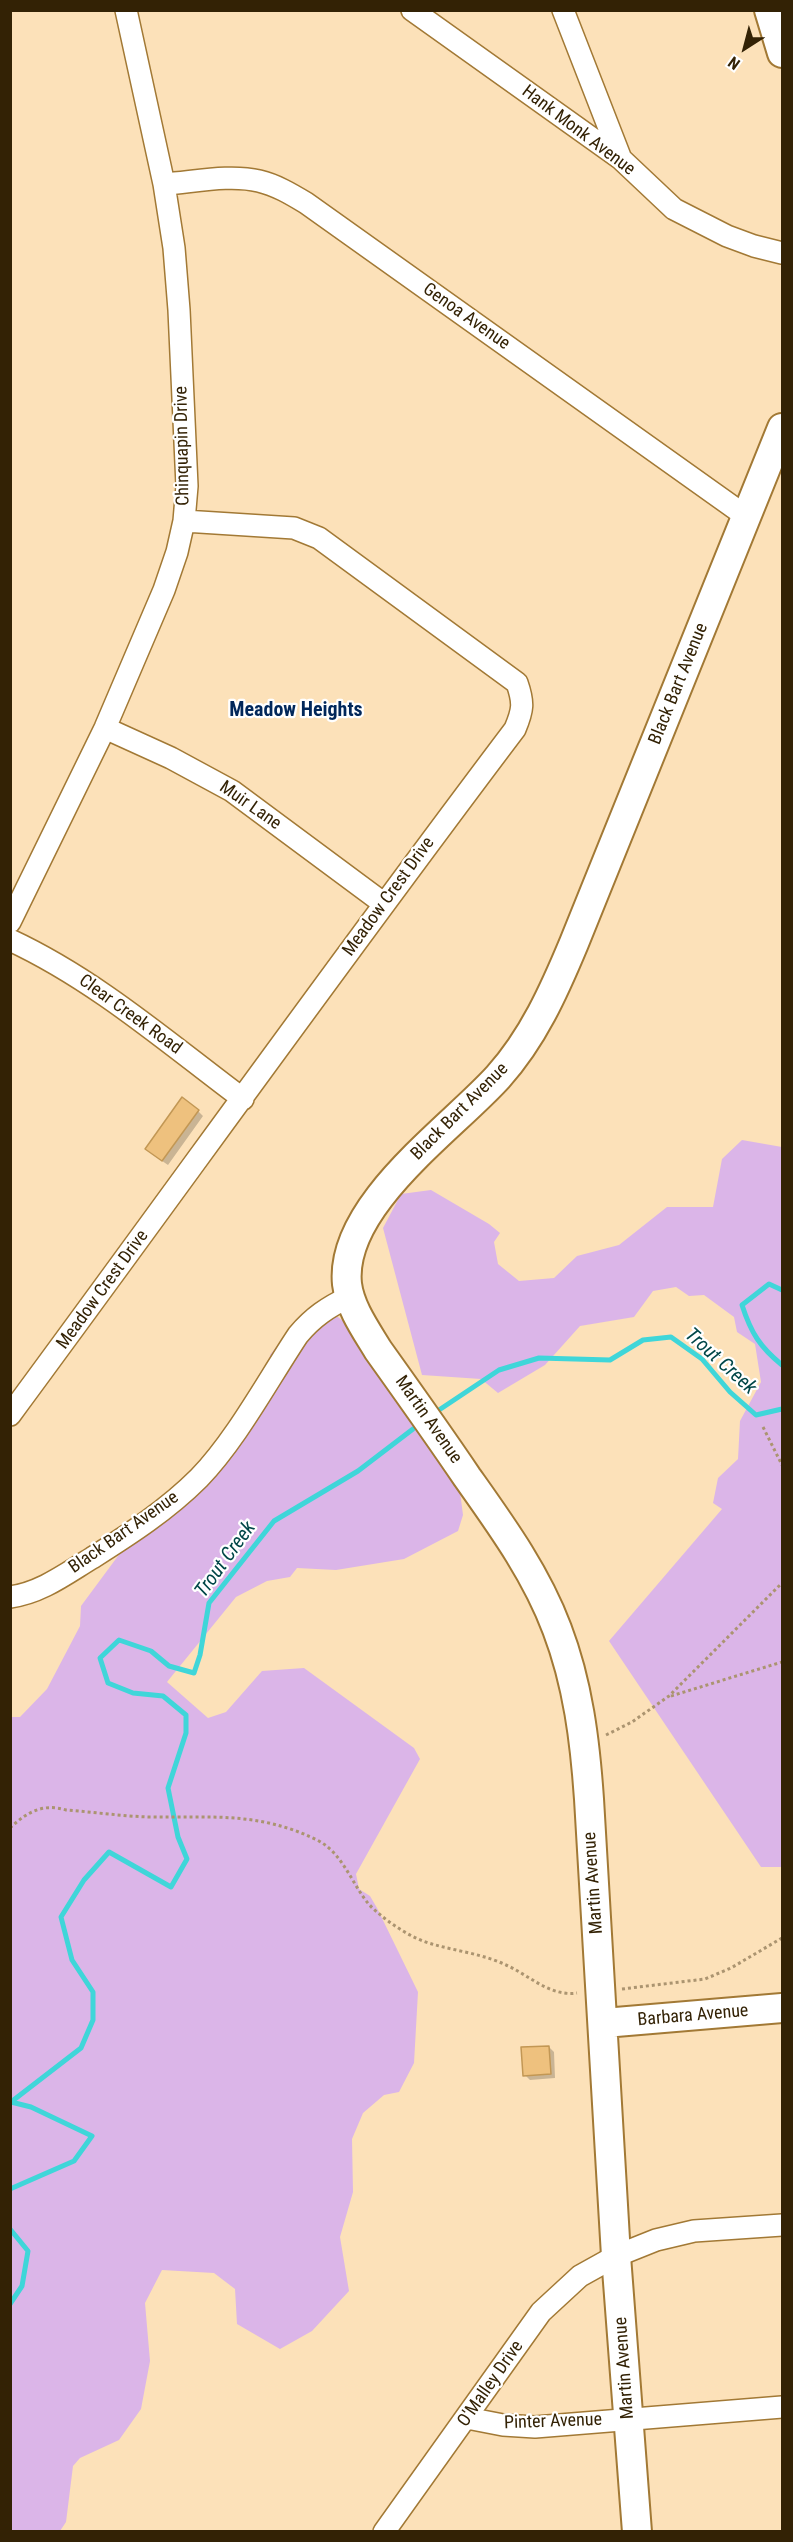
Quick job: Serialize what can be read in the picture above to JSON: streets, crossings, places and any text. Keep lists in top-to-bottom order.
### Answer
{
  "streets": {
    "street": [
      "Hank Monk Avenue",
      "Genoa Avenue",
      "Chinquapin Drive",
      "Black Bart Avenue",
      "Muir Lane",
      "Meadow Crest Drive",
      "Clear Creek Road",
      "Martin Avenue",
      "Barbara Avenue",
      "O'Malley Drive",
      "Pinter Avenue"
    ]
  },
  "crossings": [
    ["Genoa Avenue", "Chinquapin Drive"],
    ["Genoa Avenue", "Black Bart Avenue"],
    ["Chinquapin Drive", "Muir Lane"],
    ["Chinquapin Drive", "Meadow Crest Drive"],
    ["Black Bart Avenue", "Martin Avenue"],
    ["Muir Lane", "Meadow Crest Drive"],
    ["Meadow Crest Drive", "Clear Creek Road"],
    ["Martin Avenue", "Barbara Avenue"],
    ["Martin Avenue", "O'Malley Drive"],
    ["Martin Avenue", "Pinter Avenue"],
    ["O'Malley Drive", "Pinter Avenue"]
  ],
  "districts": ["Meadow Heights"],
  "water": ["Trout Creek"],
  "north": "bottom left"
}
